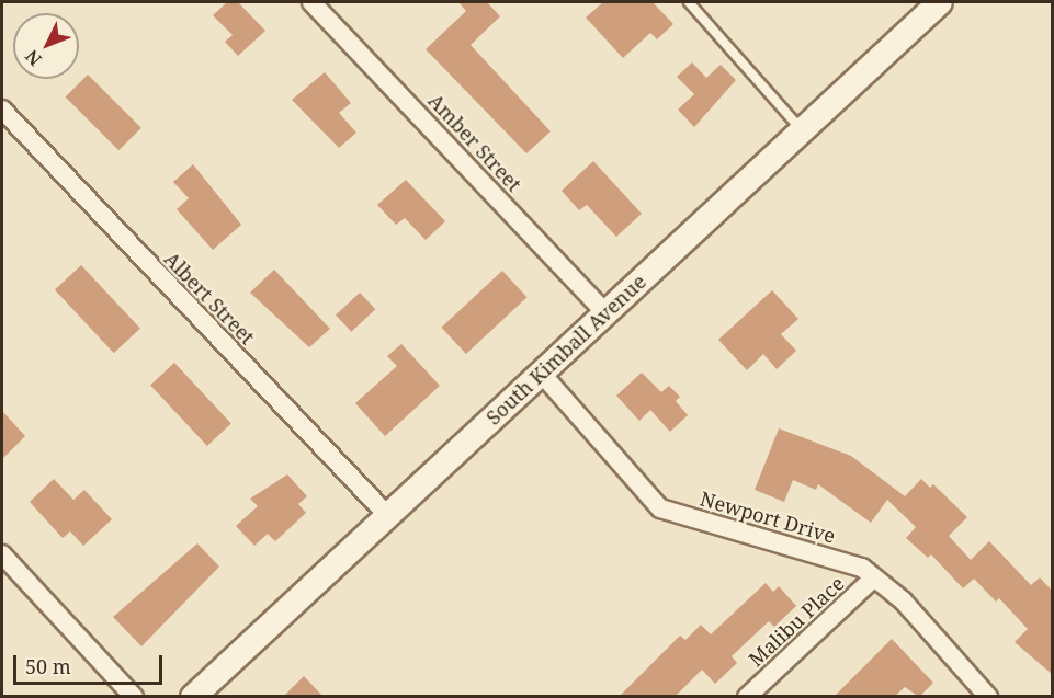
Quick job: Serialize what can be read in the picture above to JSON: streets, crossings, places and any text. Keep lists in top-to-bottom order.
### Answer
{
  "streets": {
    "street": [
      "Amber Street",
      "Albert Street",
      "South Kimball Avenue",
      "Newport Drive",
      "Malibu Place"
    ]
  },
  "crossings": [
    ["Amber Street", "South Kimball Avenue"],
    ["Albert Street", "South Kimball Avenue"],
    ["South Kimball Avenue", "Newport Drive"],
    ["Newport Drive", "Malibu Place"]
  ],
  "scale_bar": "50 m",
  "north": "bottom left"
}
